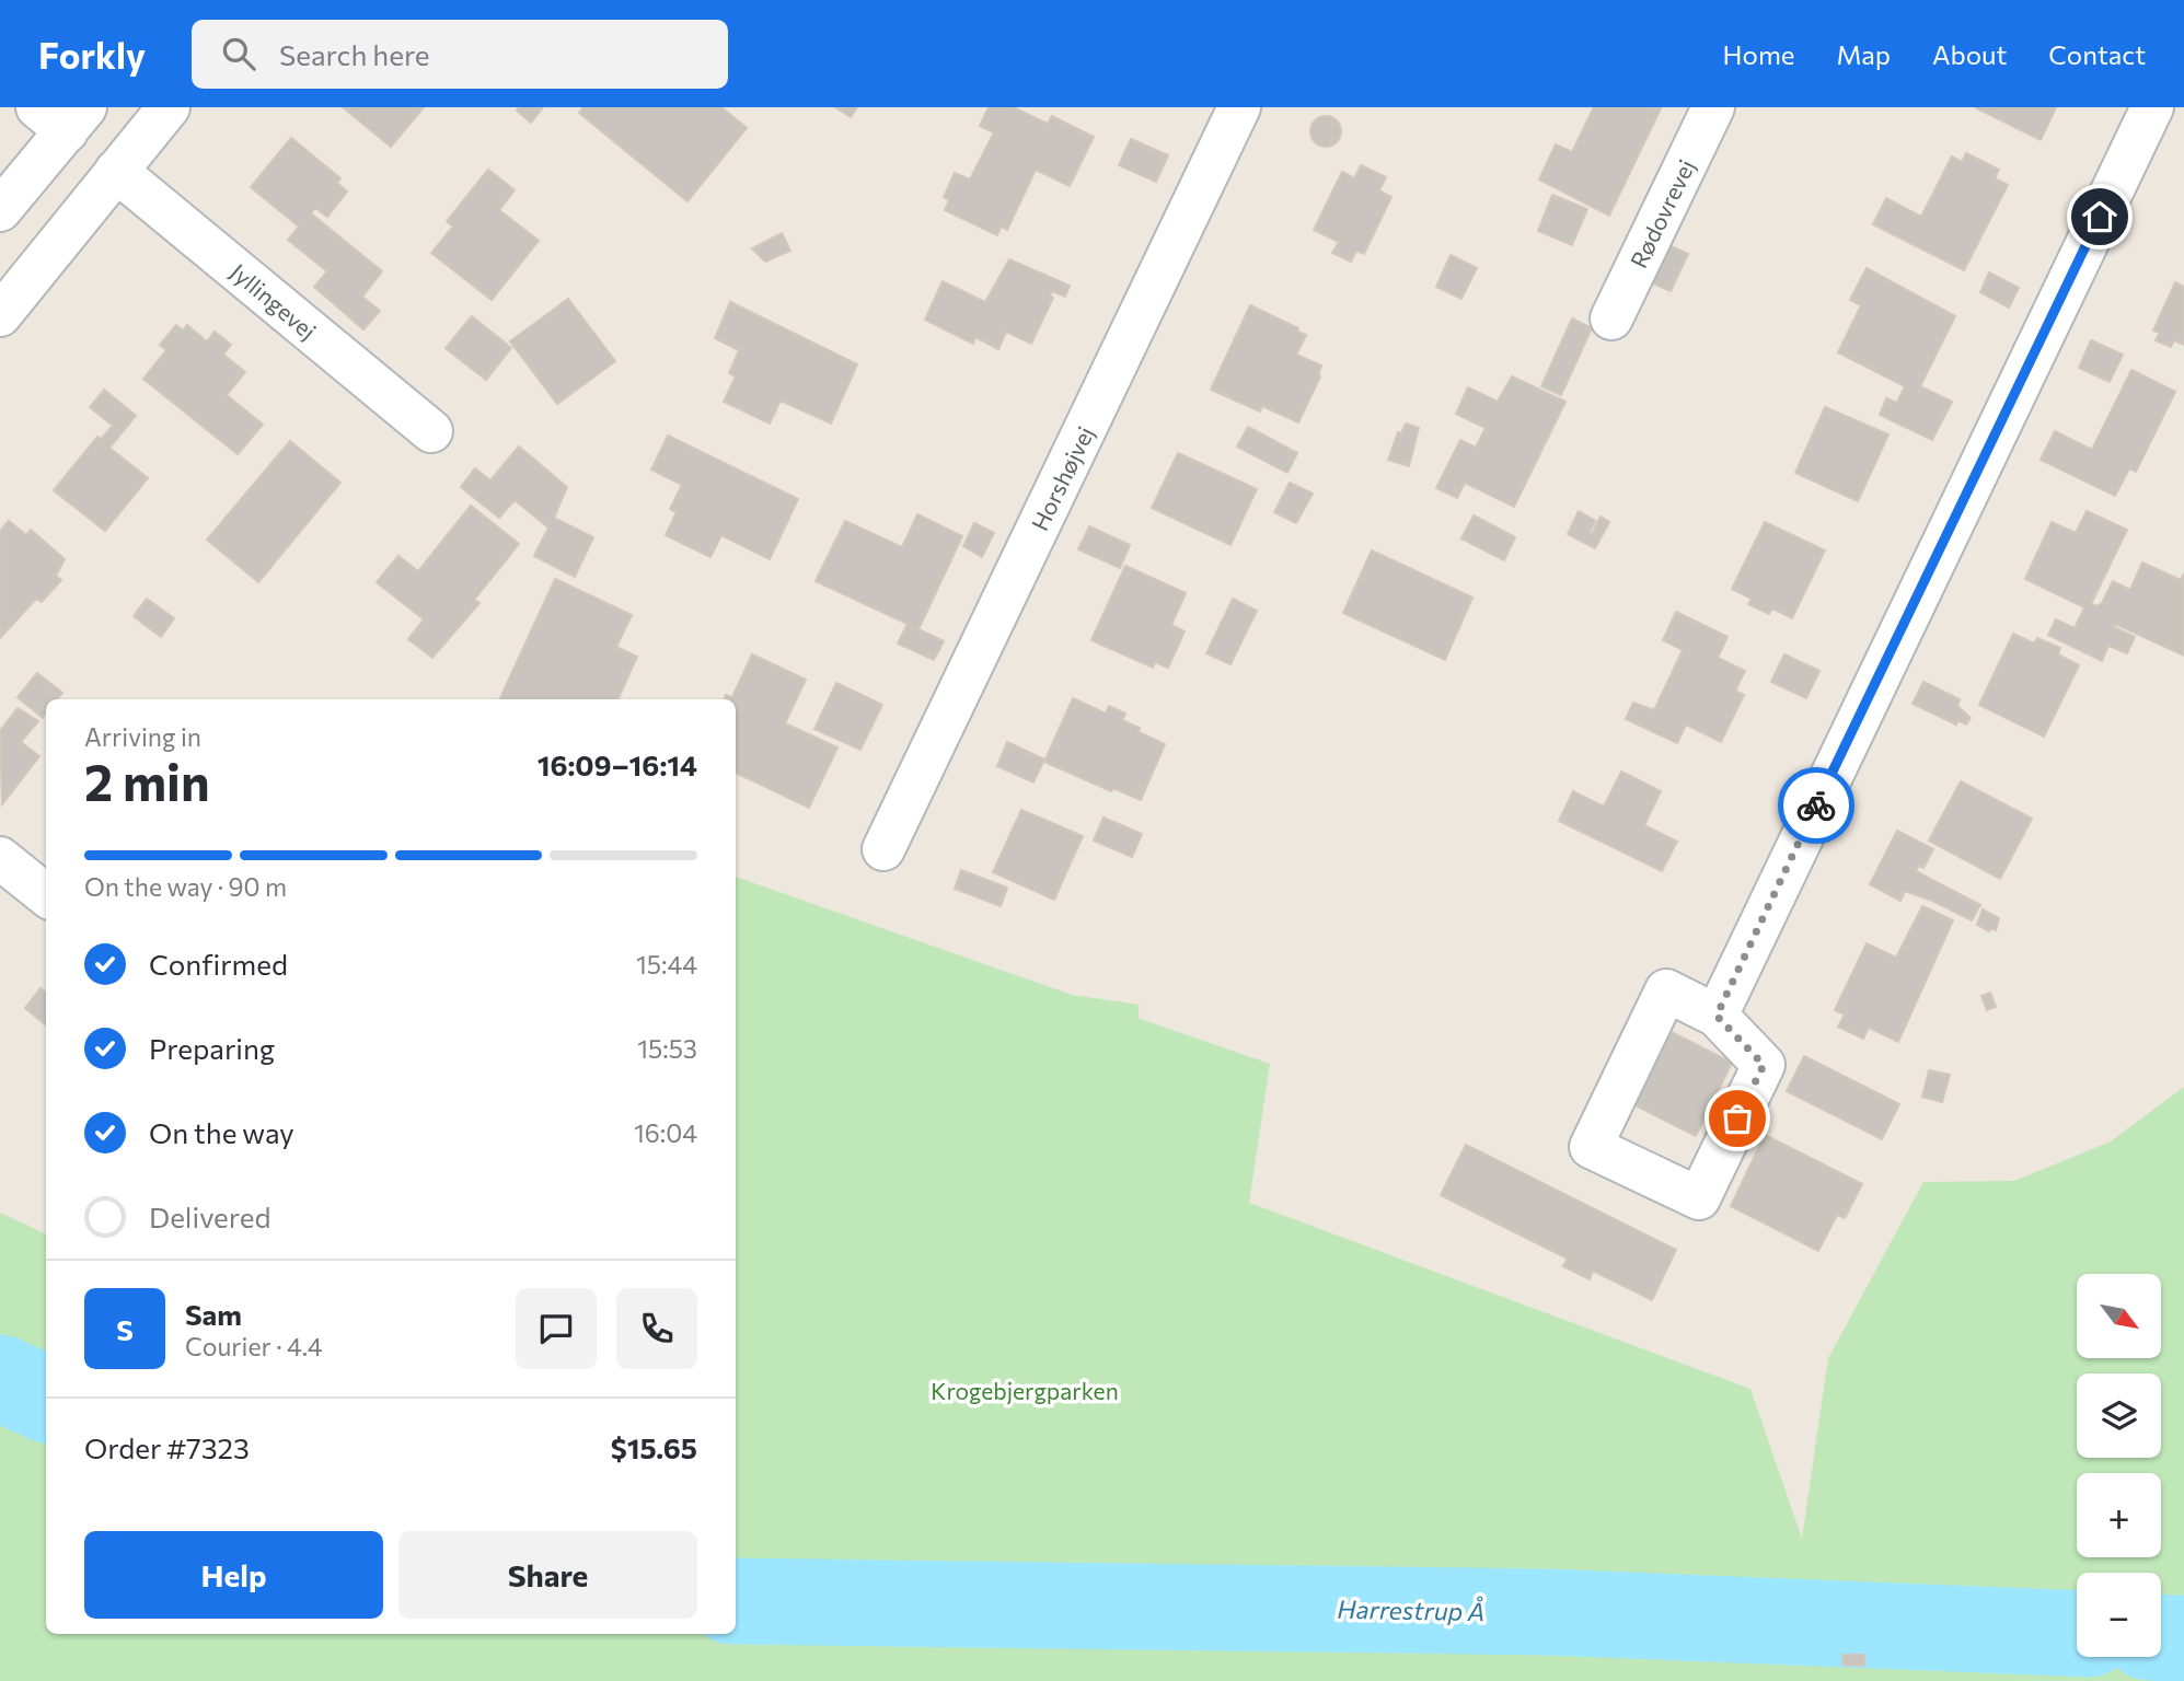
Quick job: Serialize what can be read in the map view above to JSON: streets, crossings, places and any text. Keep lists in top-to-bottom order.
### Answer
{
  "streets": {
    "street": ["Rødovrevej", "Jyllingevej", "Horshøjvej"]
  },
  "water": ["Harrestrup Å"],
  "parks": ["Krogebjergparken"],
  "north": "bottom right",
  "page": {
    "header": "Forkly",
    "search": "Search here",
    "nav": [
      "Home",
      "Map",
      "About",
      "Contact"
    ],
    "heading": ["2 min", "Arriving in", "16:09–16:14"],
    "panel": [
      "Sam",
      "Courier · 4.4",
      "Order #7323",
      "$15.65"
    ],
    "bar": "On the way · 90 m",
    "list": [
      ["Confirmed", "15:44"],
      ["Preparing", "15:53"],
      ["On the way", "16:04"],
      "Delivered"
    ],
    "map_buttons": ["+", "−"],
    "round": "S",
    "buttons": ["Help", "Share"]
  }
}
